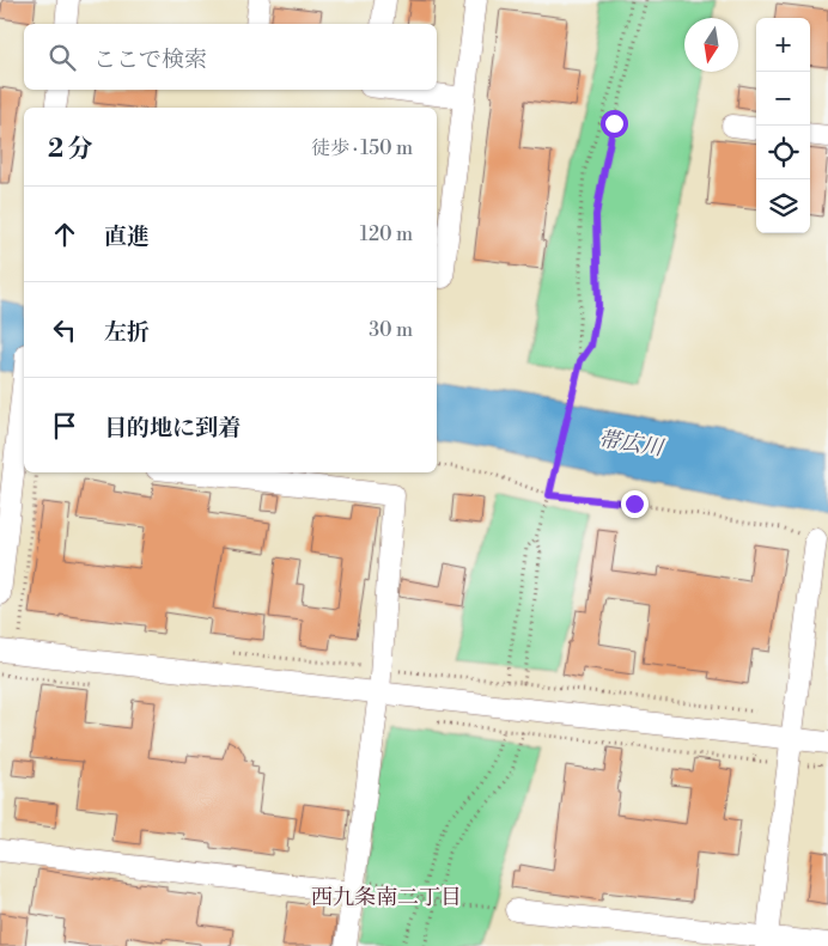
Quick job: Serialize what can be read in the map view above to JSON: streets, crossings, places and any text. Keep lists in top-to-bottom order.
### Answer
{
  "districts": ["西九条南二丁目"],
  "water": ["帯広川"],
  "north": "bottom",
  "page": {
    "map_buttons": ["+", "−"],
    "search": "ここで検索",
    "heading": ["2 分", "徒歩 · 150 m"],
    "list": [
      ["直進", "120 m"],
      ["左折", "30 m"],
      "目的地に到着"
    ]
  }
}
